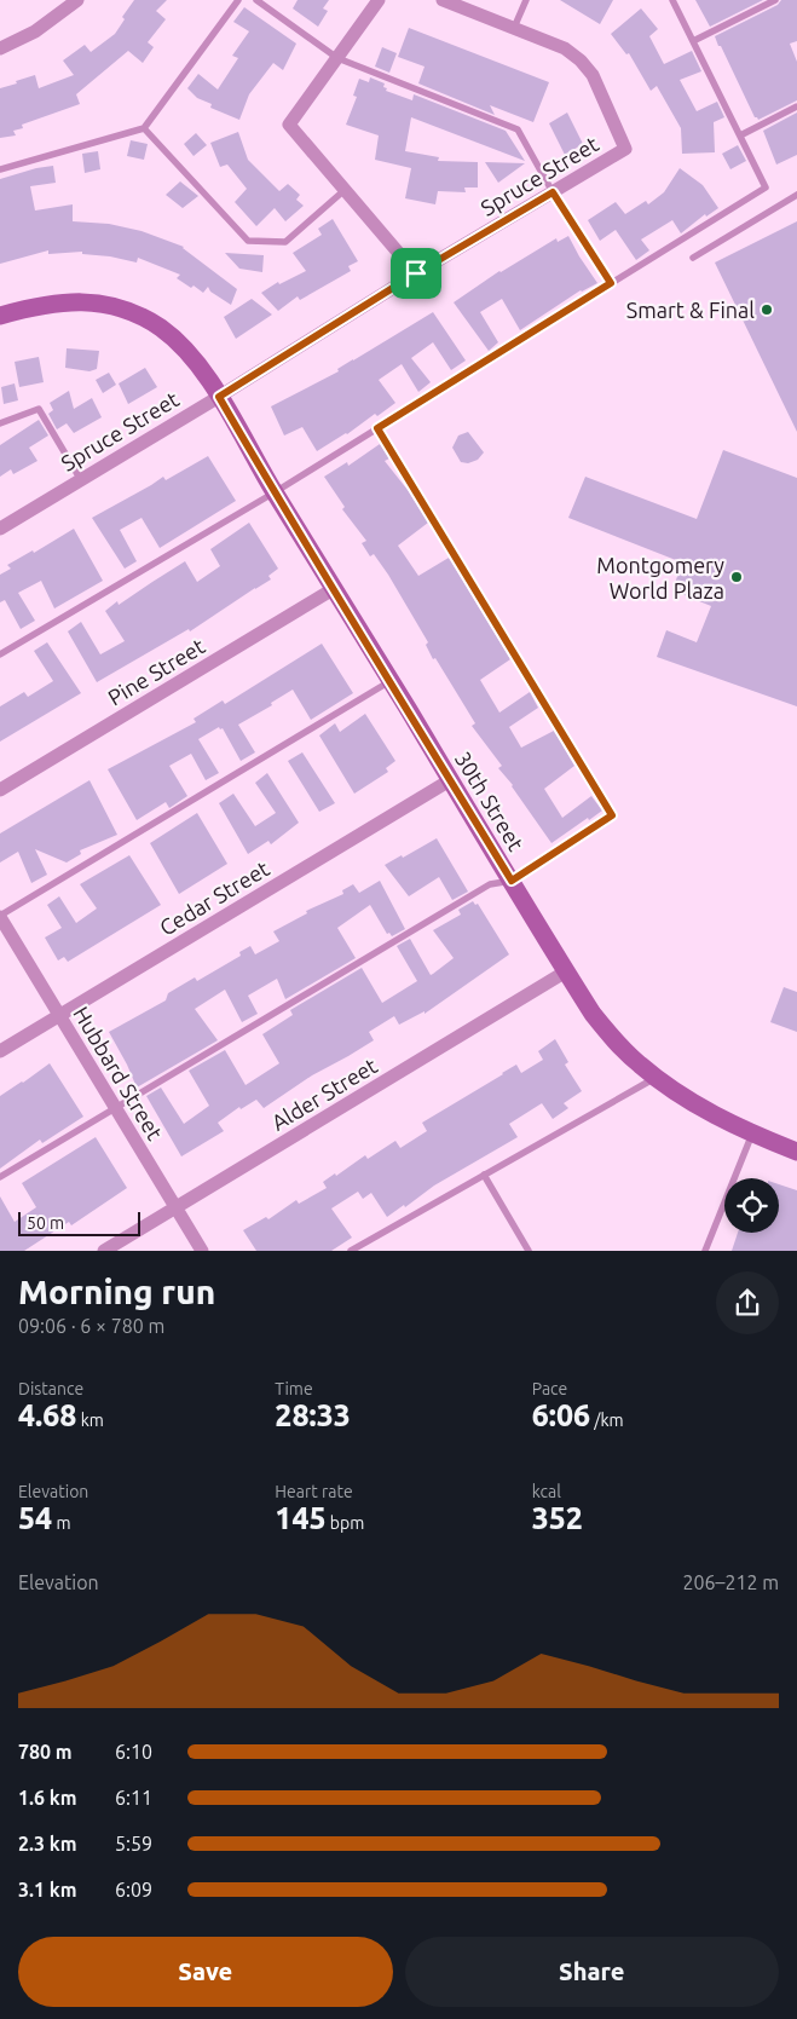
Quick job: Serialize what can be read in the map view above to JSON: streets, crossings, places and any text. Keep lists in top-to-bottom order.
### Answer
{
  "streets": {
    "street": [
      "Spruce Street",
      "Pine Street",
      "30th Street",
      "Cedar Street",
      "Hubbard Street",
      "Alder Street"
    ]
  },
  "crossings": [
    ["Spruce Street", "30th Street"],
    ["Pine Street", "30th Street"],
    ["30th Street", "Cedar Street"],
    ["30th Street", "Alder Street"],
    ["Cedar Street", "Hubbard Street"],
    ["Hubbard Street", "Alder Street"]
  ],
  "places": ["Smart & Final", "Montgomery World Plaza"],
  "scale_bar": "50 m",
  "page": {
    "scale": "50 m",
    "heading": ["Morning run", "09:06 · 6 × 780 m"],
    "stats": [
      ["Distance", "4.68 km"],
      ["Time", "28:33"],
      ["Pace", "6:06 /km"],
      ["Elevation", "54 m"],
      ["Heart rate", "145 bpm"],
      ["kcal", "352"]
    ],
    "chart": ["Elevation", "206–212 m"],
    "list": [
      {
        "name": "780 m",
        "note": "6:10"
      },
      {
        "name": "1.6 km",
        "note": "6:11"
      },
      {
        "name": "2.3 km",
        "note": "5:59"
      },
      {
        "name": "3.1 km",
        "note": "6:09"
      }
    ],
    "buttons": ["Save", "Share"]
  }
}
